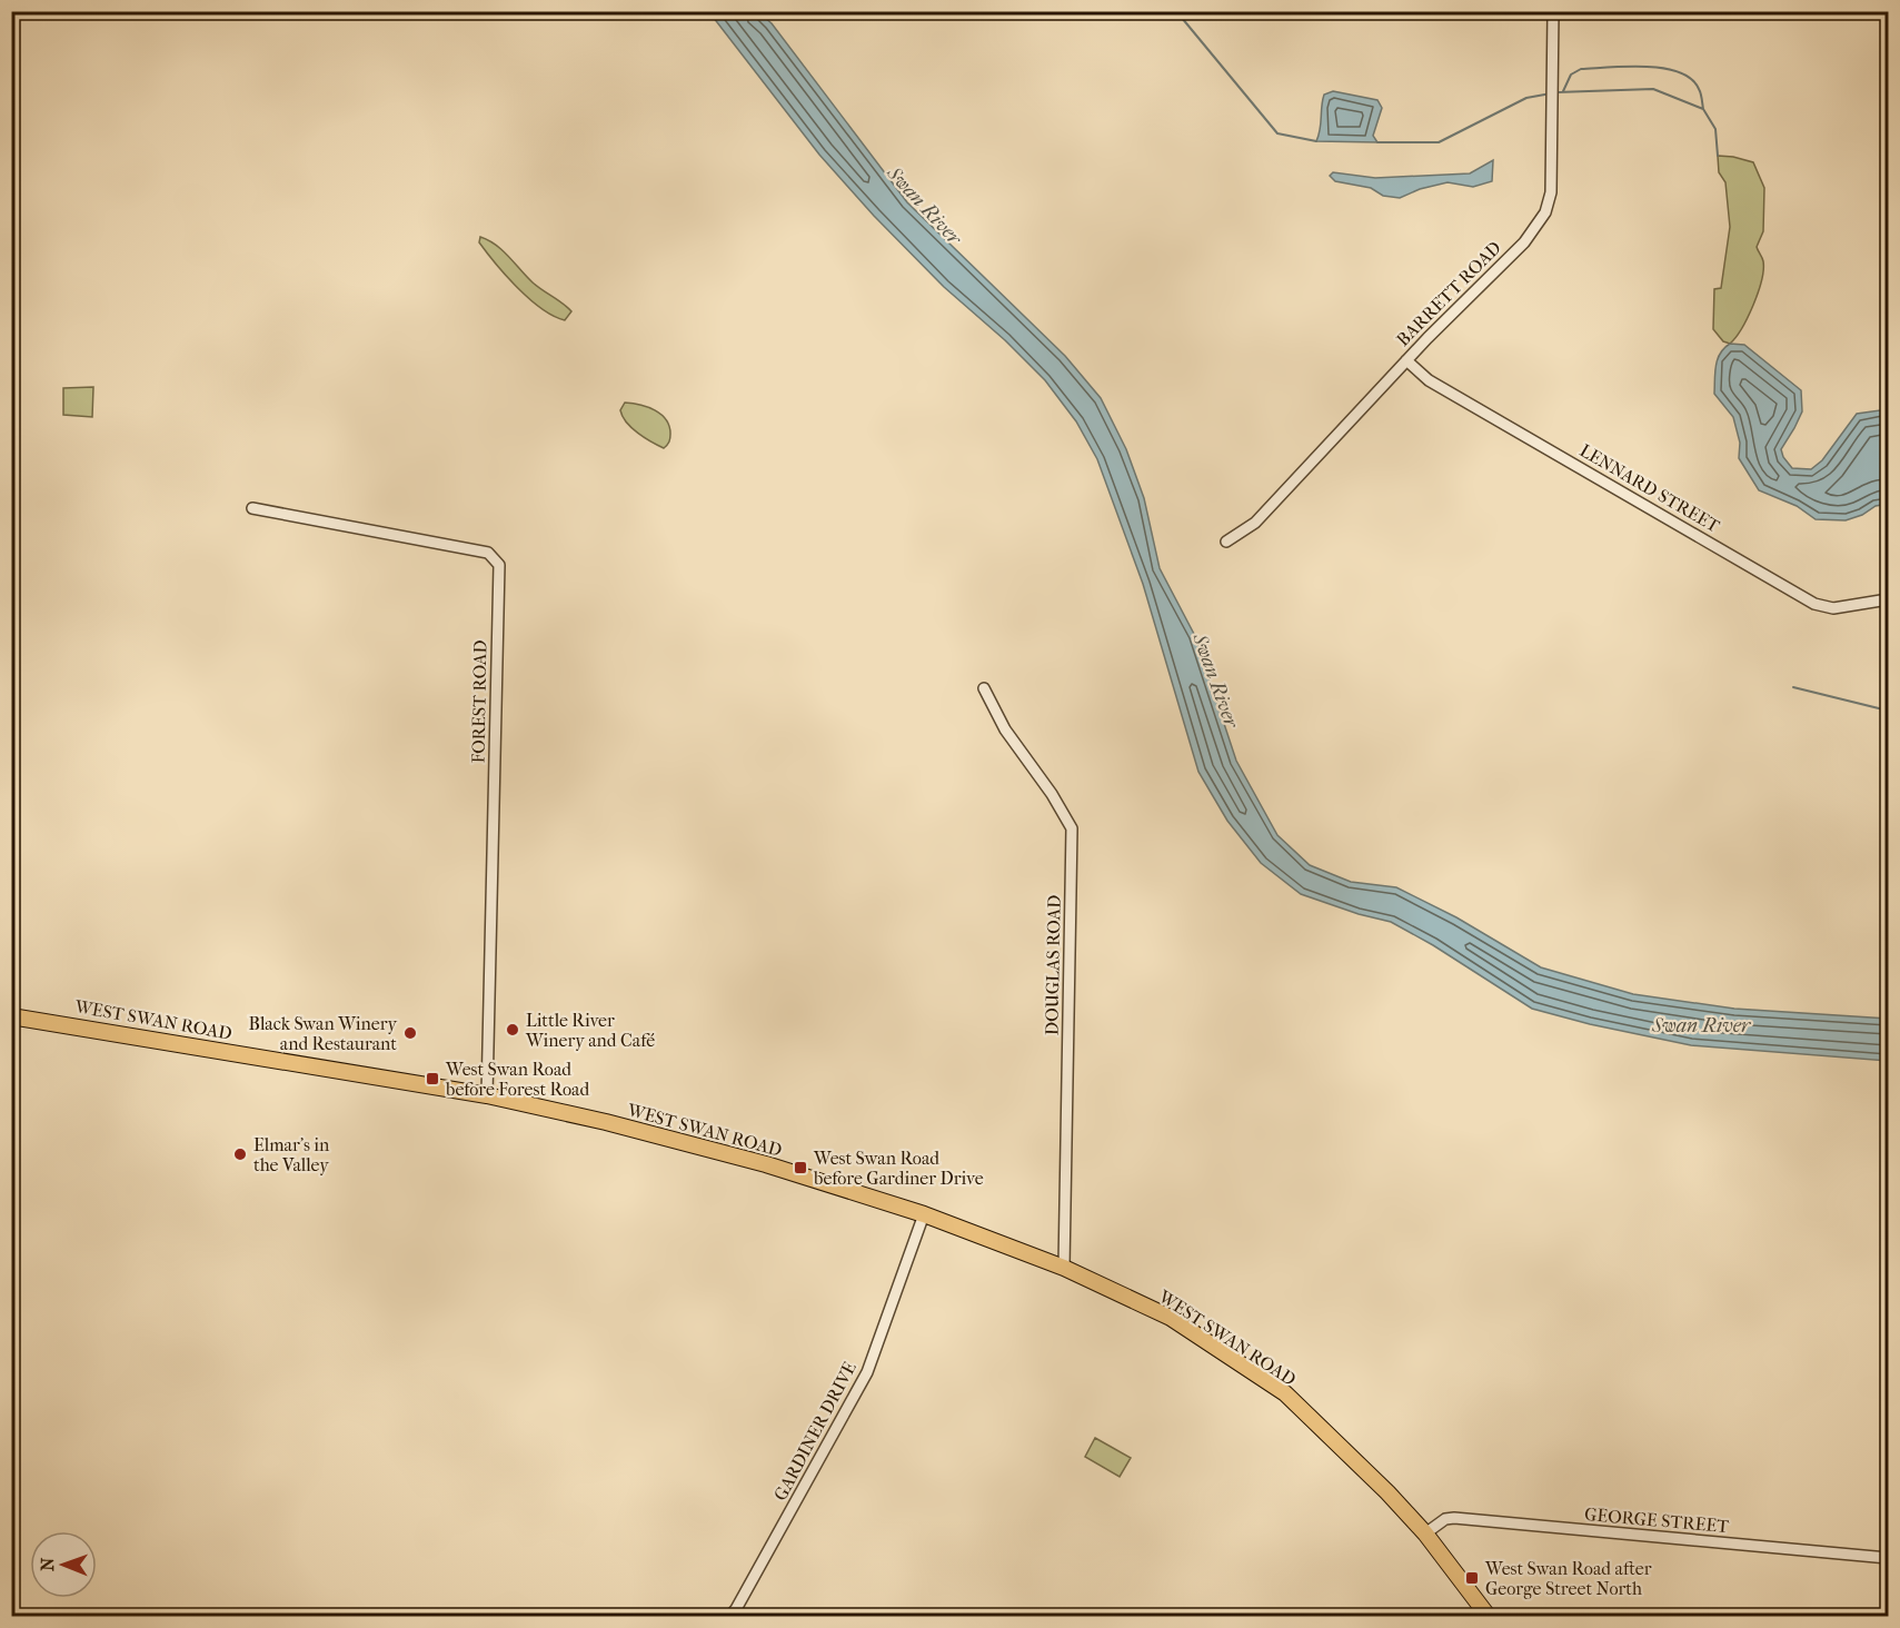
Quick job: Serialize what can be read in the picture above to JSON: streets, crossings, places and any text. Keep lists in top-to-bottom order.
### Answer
{
  "streets": {
    "main road": ["WEST SWAN ROAD"],
    "street": [
      "BARRETT ROAD",
      "LENNARD STREET",
      "FOREST ROAD",
      "DOUGLAS ROAD",
      "GARDINER DRIVE",
      "GEORGE STREET"
    ]
  },
  "crossings": [
    ["BARRETT ROAD", "LENNARD STREET"],
    ["FOREST ROAD", "WEST SWAN ROAD"],
    ["DOUGLAS ROAD", "WEST SWAN ROAD"],
    ["WEST SWAN ROAD", "GARDINER DRIVE"],
    ["WEST SWAN ROAD", "GEORGE STREET"]
  ],
  "water": ["Swan River"],
  "places": {
    "other": ["Little River Winery and Café", "Black Swan Winery and Restaurant", "Elmar's in the Valley"],
    "transit": ["West Swan Road before Forest Road", "West Swan Road before Gardiner Drive", "West Swan Road after George Street North"]
  },
  "north": "left"
}
